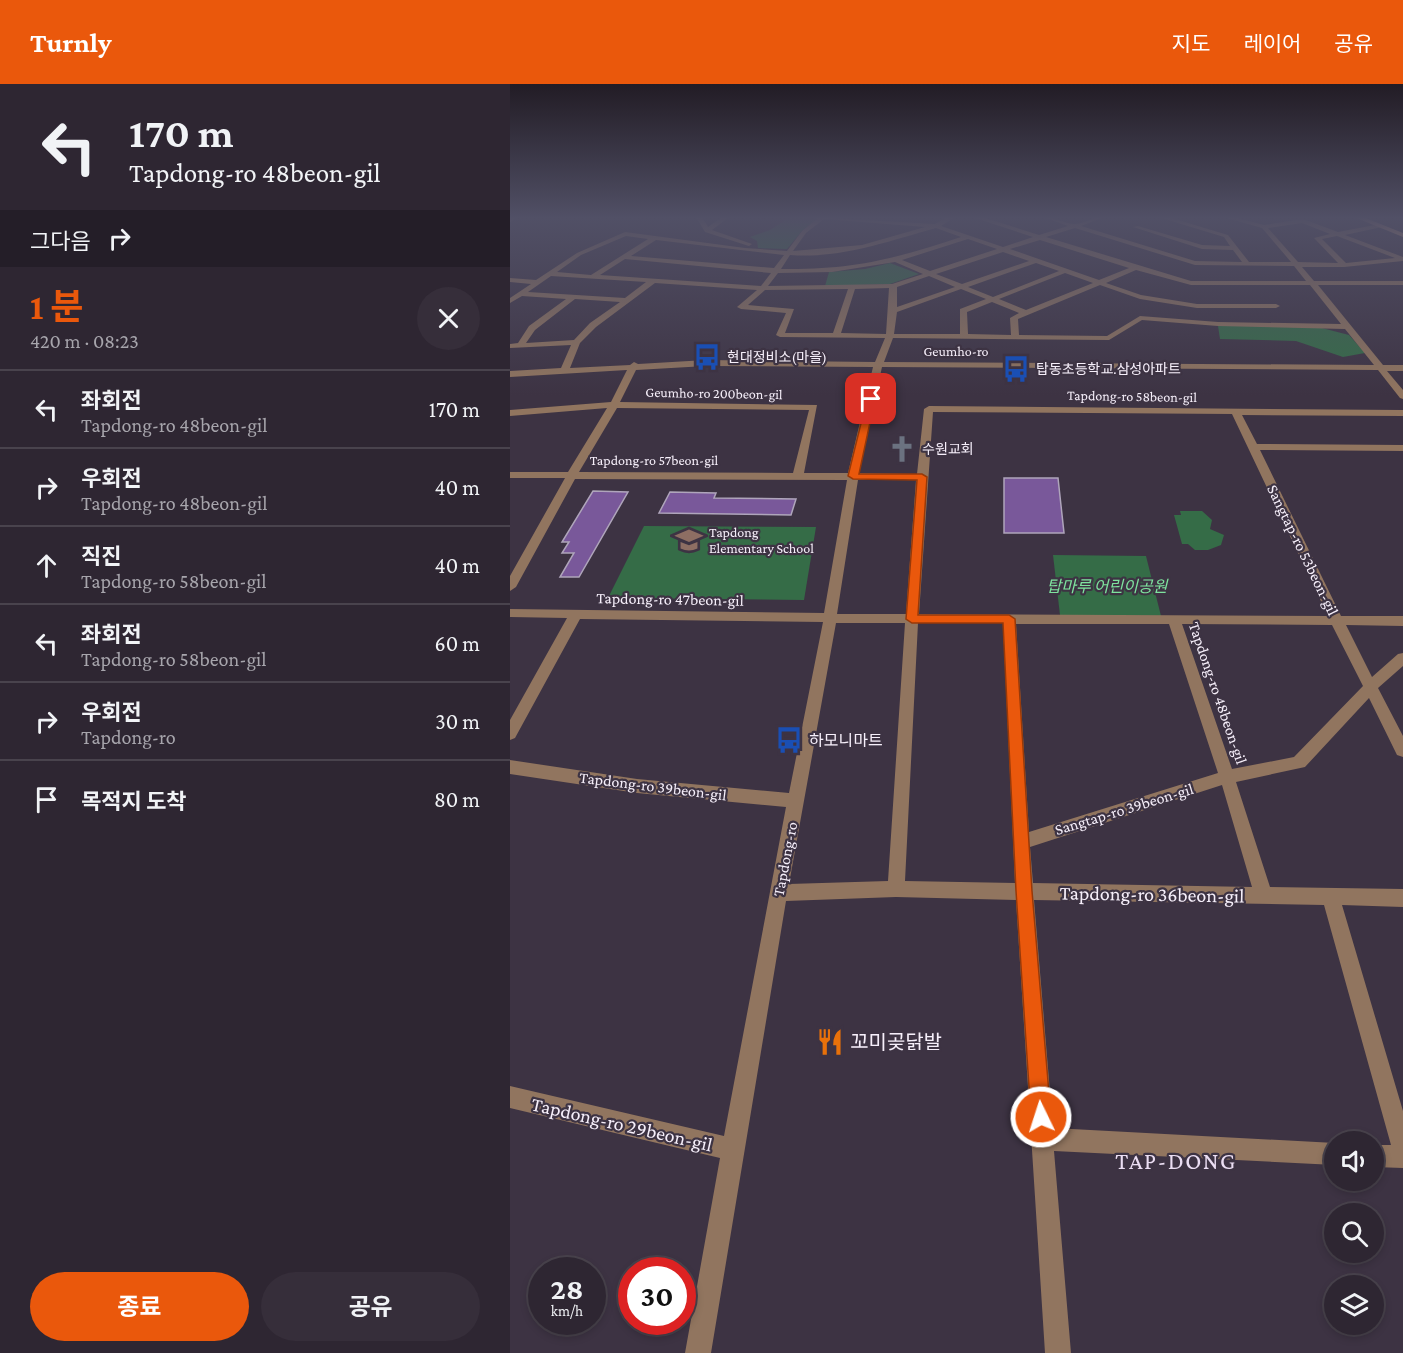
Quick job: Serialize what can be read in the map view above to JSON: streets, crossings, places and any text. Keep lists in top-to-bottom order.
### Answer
{
  "streets": {
    "street": [
      "Geumho-ro",
      "Geumho-ro 200beon-gil",
      "Tapdong-ro 58beon-gil",
      "Tapdong-ro 57beon-gil",
      "Sangtap-ro 53beon-gil",
      "Tapdong-ro 47beon-gil",
      "Tapdong-ro 48beon-gil",
      "Tapdong-ro 39beon-gil",
      "Sangtap-ro 39beon-gil",
      "Tapdong-ro",
      "Tapdong-ro 36beon-gil",
      "Tapdong-ro 29beon-gil"
    ]
  },
  "crossings": [
    ["Geumho-ro", "Geumho-ro 200beon-gil"],
    ["Geumho-ro", "Tapdong-ro"],
    ["Geumho-ro 200beon-gil", "Tapdong-ro 57beon-gil"],
    ["Tapdong-ro 58beon-gil", "Sangtap-ro 53beon-gil"],
    ["Tapdong-ro 58beon-gil", "Tapdong-ro 48beon-gil"],
    ["Tapdong-ro 57beon-gil", "Tapdong-ro"],
    ["Sangtap-ro 53beon-gil", "Tapdong-ro 48beon-gil"],
    ["Tapdong-ro 47beon-gil", "Tapdong-ro 48beon-gil"],
    ["Tapdong-ro 47beon-gil", "Tapdong-ro"],
    ["Tapdong-ro 48beon-gil", "Sangtap-ro 39beon-gil"],
    ["Tapdong-ro 48beon-gil", "Tapdong-ro"],
    ["Tapdong-ro 48beon-gil", "Tapdong-ro 36beon-gil"],
    ["Tapdong-ro 39beon-gil", "Tapdong-ro"],
    ["Sangtap-ro 39beon-gil", "Tapdong-ro 36beon-gil"],
    ["Tapdong-ro", "Tapdong-ro 36beon-gil"],
    ["Tapdong-ro", "Tapdong-ro 29beon-gil"]
  ],
  "districts": ["TAP-DONG"],
  "parks": ["탑마루 어린이공원"],
  "places": {
    "bus stop": ["현대정비소(마을)", "탑동초등학교.삼성아파트", "하모니마트"],
    "church": ["수원교회"],
    "school or university": ["Tapdong Elementary School"],
    "restaurant": ["꼬미곶닭발"]
  },
  "page": {
    "header": "Turnly",
    "nav": ["지도", "레이어", "공유"],
    "turn": ["170 m", "Tapdong-ro 48beon-gil"],
    "then": "그다음",
    "heading": ["1 분", "420 m · 08:23"],
    "list": [
      {
        "name": "좌회전",
        "note": "Tapdong-ro 48beon-gil",
        "value": "170 m"
      },
      {
        "name": "우회전",
        "note": "Tapdong-ro 48beon-gil",
        "value": "40 m"
      },
      {
        "name": "직진",
        "note": "Tapdong-ro 58beon-gil",
        "value": "40 m"
      },
      {
        "name": "좌회전",
        "note": "Tapdong-ro 58beon-gil",
        "value": "60 m"
      },
      {
        "name": "우회전",
        "note": "Tapdong-ro",
        "value": "30 m"
      },
      {
        "name": "목적지 도착",
        "value": "80 m"
      }
    ],
    "speed": "28 km/h",
    "limit": "30",
    "buttons": ["종료", "공유"]
  }
}
